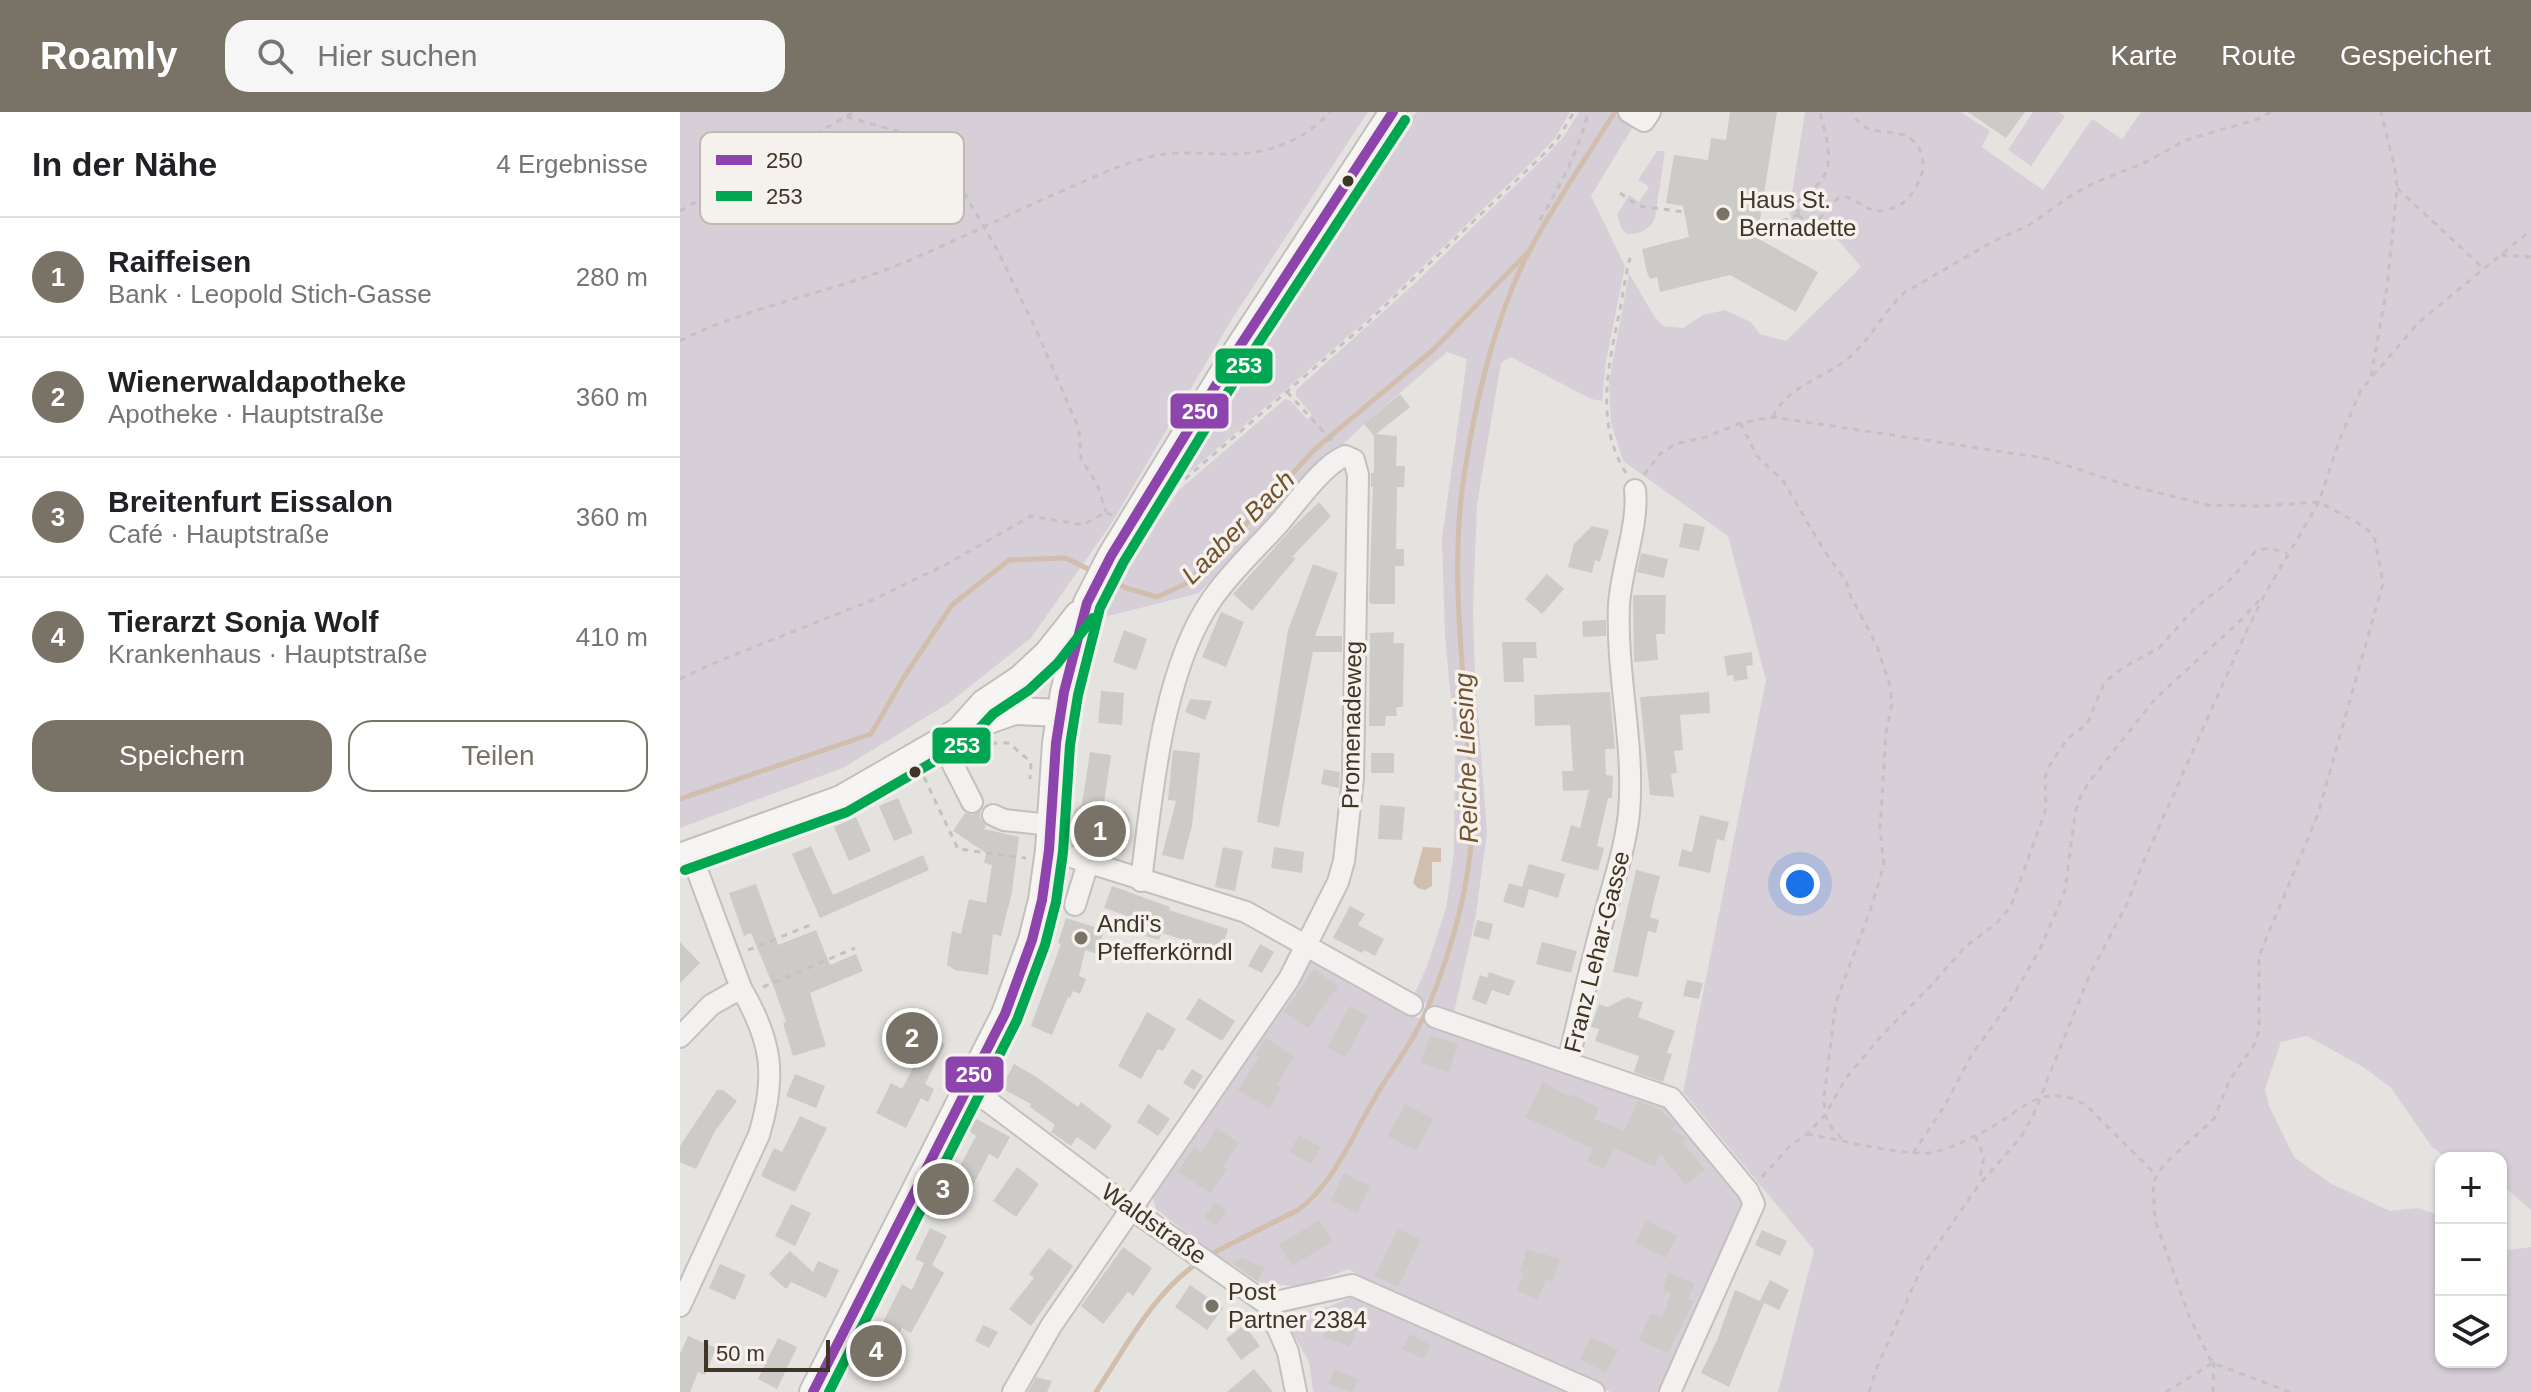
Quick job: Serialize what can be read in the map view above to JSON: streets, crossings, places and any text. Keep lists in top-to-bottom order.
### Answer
{
  "streets": {
    "street": ["Promenadeweg", "Franz Lehar-Gasse", "Waldstraße"]
  },
  "crossings": [
    ["Promenadeweg", "Waldstraße"]
  ],
  "water": ["Laaber Bach", "Reiche Liesing"],
  "places": ["Haus St. Bernadette", "Andi's Pfefferkörndl", "Post Partner 2384"],
  "lines": ["transit line 250", "transit line 253"],
  "legend": ["250", "253"],
  "scale_bar": "50 m",
  "page": {
    "header": "Roamly",
    "search": "Hier suchen",
    "nav": ["Karte", "Route", "Gespeichert"],
    "heading": ["In der Nähe", "4 Ergebnisse"],
    "list": [
      {
        "mark": "1",
        "name": "Raiffeisen",
        "note": "Bank · Leopold Stich-Gasse",
        "value": "280 m"
      },
      {
        "mark": "2",
        "name": "Wienerwaldapotheke",
        "note": "Apotheke · Hauptstraße",
        "value": "360 m"
      },
      {
        "mark": "3",
        "name": "Breitenfurt Eissalon",
        "note": "Café · Hauptstraße",
        "value": "360 m"
      },
      {
        "mark": "4",
        "name": "Tierarzt Sonja Wolf",
        "note": "Krankenhaus · Hauptstraße",
        "value": "410 m"
      }
    ],
    "buttons": ["Speichern", "Teilen"],
    "pins": [
      "1",
      "2",
      "3",
      "4"
    ],
    "map_buttons": ["+", "−"],
    "scale": "50 m"
  }
}
